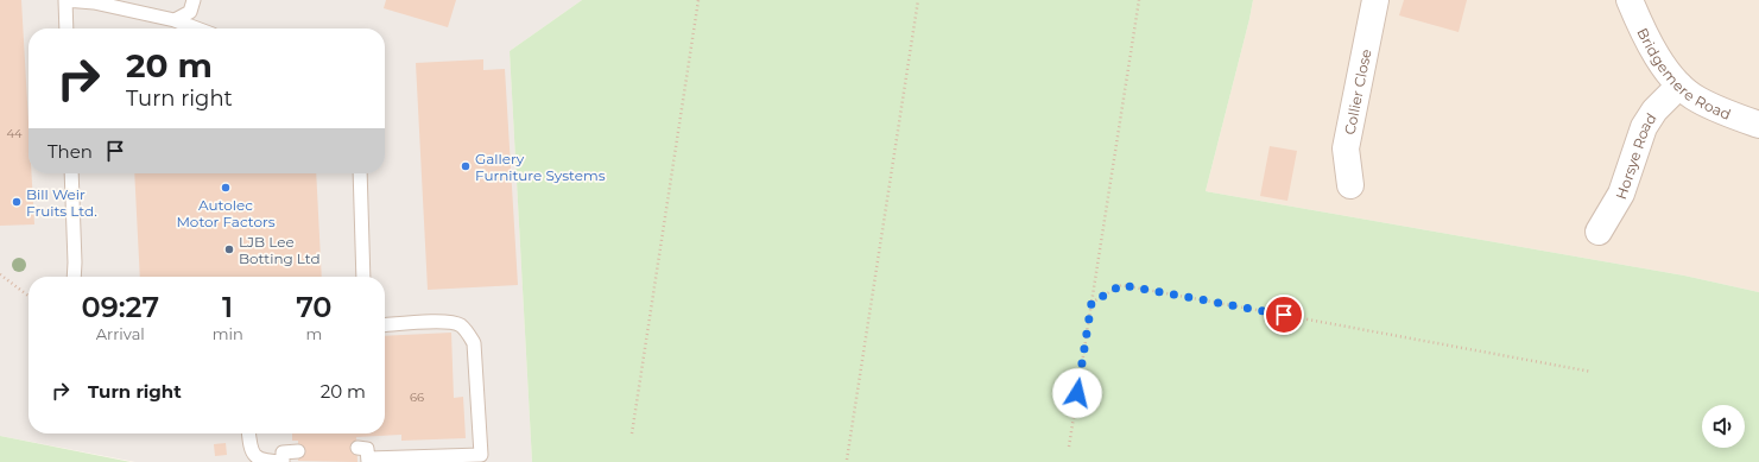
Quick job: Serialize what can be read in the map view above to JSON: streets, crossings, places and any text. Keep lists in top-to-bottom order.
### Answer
{
  "streets": {
    "street": ["Bridgemere Road", "Collier Close", "Horsye Road"]
  },
  "crossings": [
    ["Bridgemere Road", "Horsye Road"]
  ],
  "places": [
    "Gallery Furniture Systems",
    "Autolec Motor Factors",
    "Bill Weir Fruits Ltd.",
    "LJB Lee Botting Ltd"
  ],
  "house_numbers": ["44", "66"],
  "page": {
    "turn": ["20 m", "Turn right"],
    "then": "Then",
    "eta": [
      "09:27",
      "Arrival",
      "1",
      "min",
      "70",
      "m"
    ],
    "list": [
      {
        "name": "Turn right",
        "value": "20 m"
      }
    ]
  }
}
